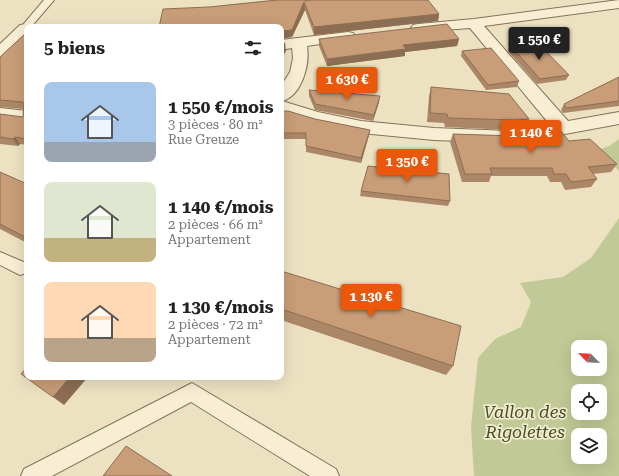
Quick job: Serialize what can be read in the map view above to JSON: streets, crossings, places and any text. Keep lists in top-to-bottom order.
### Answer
{
  "parks": ["Vallon des Rigolettes"],
  "north": "top left",
  "page": {
    "heading": "5 biens",
    "price": [
      "1 550 €",
      "1 630 €",
      "1 140 €",
      "1 350 €",
      "1 130 €"
    ],
    "list": [
      {
        "name": "1 550 €/mois",
        "note": "3 pièces · 80 m² · Rue Greuze"
      },
      {
        "name": "1 140 €/mois",
        "note": "2 pièces · 66 m² · Appartement"
      },
      {
        "name": "1 130 €/mois",
        "note": "2 pièces · 72 m² · Appartement"
      }
    ]
  }
}
